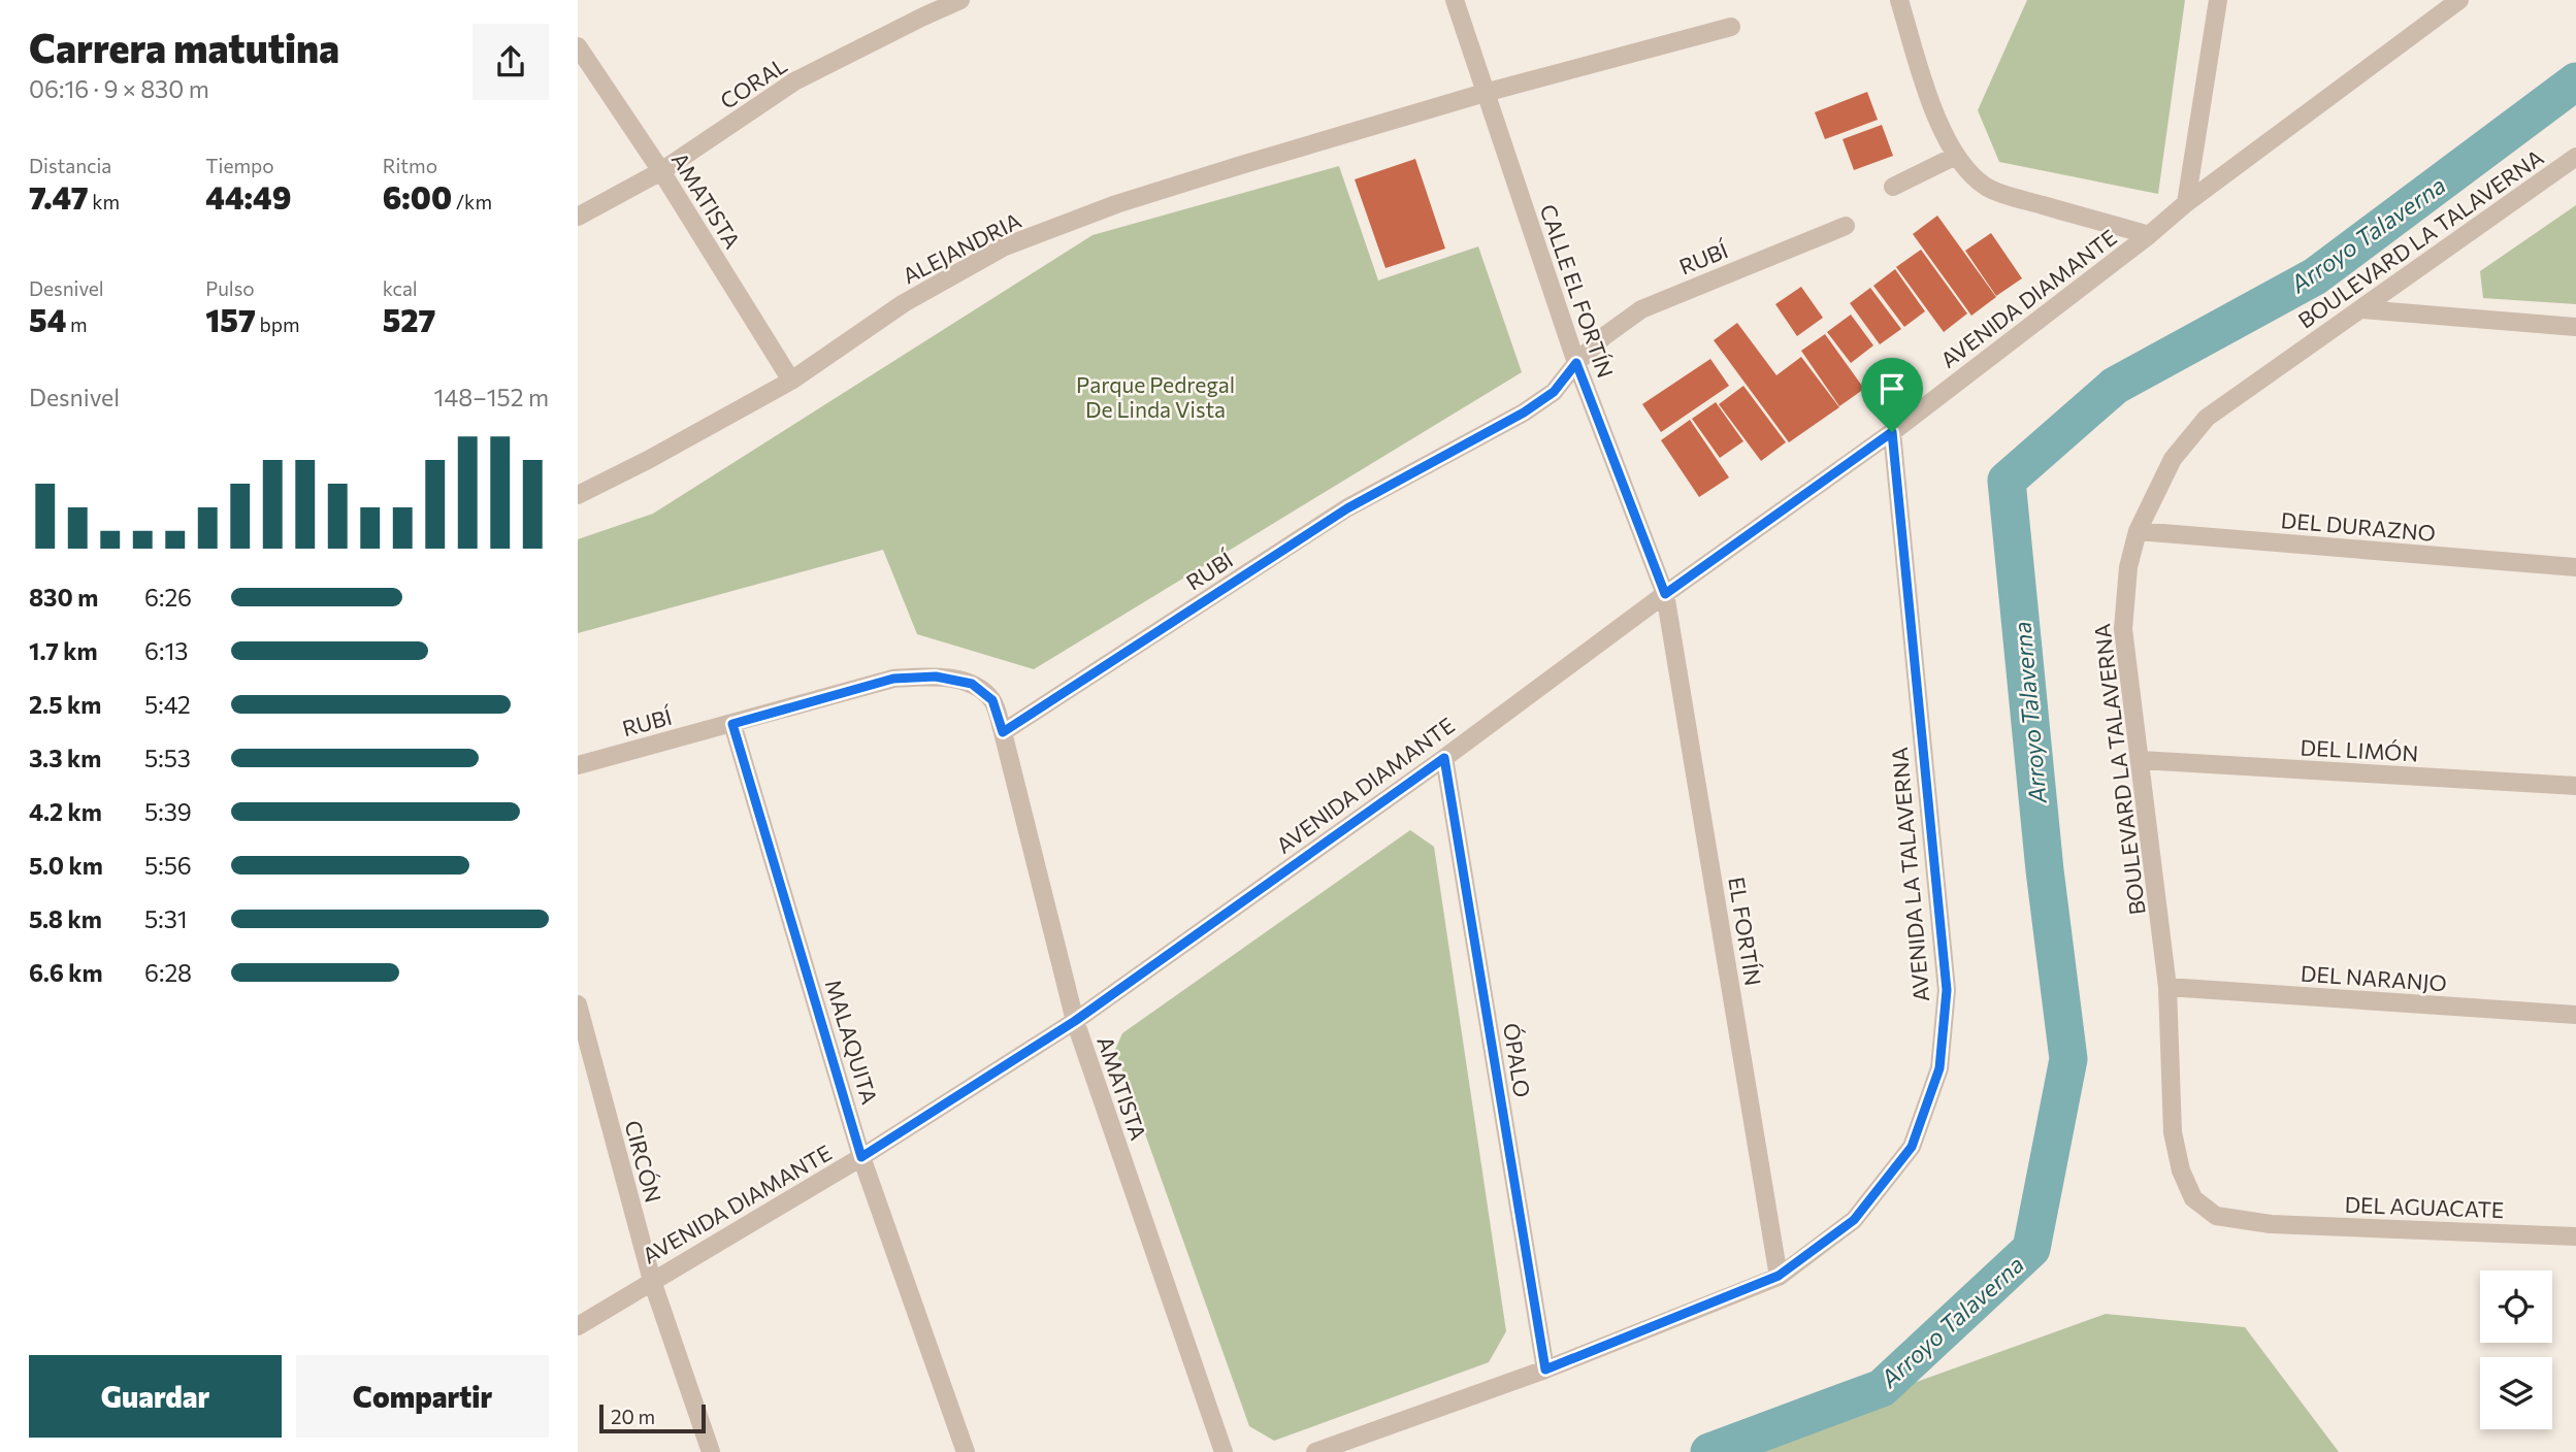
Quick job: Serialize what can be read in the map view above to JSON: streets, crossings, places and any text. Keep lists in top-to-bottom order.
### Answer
{
  "streets": {
    "street": [
      "CORAL",
      "AMATISTA",
      "BOULEVARD LA TALAVERNA",
      "ALEJANDRIA",
      "RUBÍ",
      "CALLE EL FORTÍN",
      "AVENIDA DIAMANTE",
      "DEL DURAZNO",
      "DEL LIMÓN",
      "AVENIDA LA TALAVERNA",
      "EL FORTÍN",
      "DEL NARANJO",
      "MALAQUITA",
      "ÓPALO",
      "CIRCÓN",
      "DEL AGUACATE"
    ]
  },
  "crossings": [
    ["CORAL", "AMATISTA"],
    ["AMATISTA", "ALEJANDRIA"],
    ["AMATISTA", "RUBÍ"],
    ["AMATISTA", "AVENIDA DIAMANTE"],
    ["BOULEVARD LA TALAVERNA", "DEL DURAZNO"],
    ["BOULEVARD LA TALAVERNA", "DEL LIMÓN"],
    ["BOULEVARD LA TALAVERNA", "DEL NARANJO"],
    ["BOULEVARD LA TALAVERNA", "DEL AGUACATE"],
    ["ALEJANDRIA", "CALLE EL FORTÍN"],
    ["RUBÍ", "CALLE EL FORTÍN"],
    ["RUBÍ", "MALAQUITA"],
    ["CALLE EL FORTÍN", "AVENIDA DIAMANTE"],
    ["CALLE EL FORTÍN", "EL FORTÍN"],
    ["AVENIDA DIAMANTE", "AVENIDA LA TALAVERNA"],
    ["AVENIDA DIAMANTE", "EL FORTÍN"],
    ["AVENIDA DIAMANTE", "MALAQUITA"],
    ["AVENIDA DIAMANTE", "ÓPALO"],
    ["AVENIDA DIAMANTE", "CIRCÓN"],
    ["AVENIDA LA TALAVERNA", "EL FORTÍN"],
    ["AVENIDA LA TALAVERNA", "ÓPALO"]
  ],
  "water": ["Arroyo Talaverna"],
  "parks": ["Parque Pedregal De Linda Vista"],
  "scale_bar": "20 m",
  "page": {
    "heading": ["Carrera matutina", "06:16 · 9 × 830 m"],
    "stats": [
      ["Distancia", "7.47 km"],
      ["Tiempo", "44:49"],
      ["Ritmo", "6:00 /km"],
      ["Desnivel", "54 m"],
      ["Pulso", "157 bpm"],
      ["kcal", "527"]
    ],
    "chart": ["Desnivel", "148–152 m"],
    "list": [
      {
        "name": "830 m",
        "note": "6:26"
      },
      {
        "name": "1.7 km",
        "note": "6:13"
      },
      {
        "name": "2.5 km",
        "note": "5:42"
      },
      {
        "name": "3.3 km",
        "note": "5:53"
      },
      {
        "name": "4.2 km",
        "note": "5:39"
      },
      {
        "name": "5.0 km",
        "note": "5:56"
      },
      {
        "name": "5.8 km",
        "note": "5:31"
      },
      {
        "name": "6.6 km",
        "note": "6:28"
      }
    ],
    "buttons": ["Guardar", "Compartir"],
    "scale": "20 m"
  }
}
